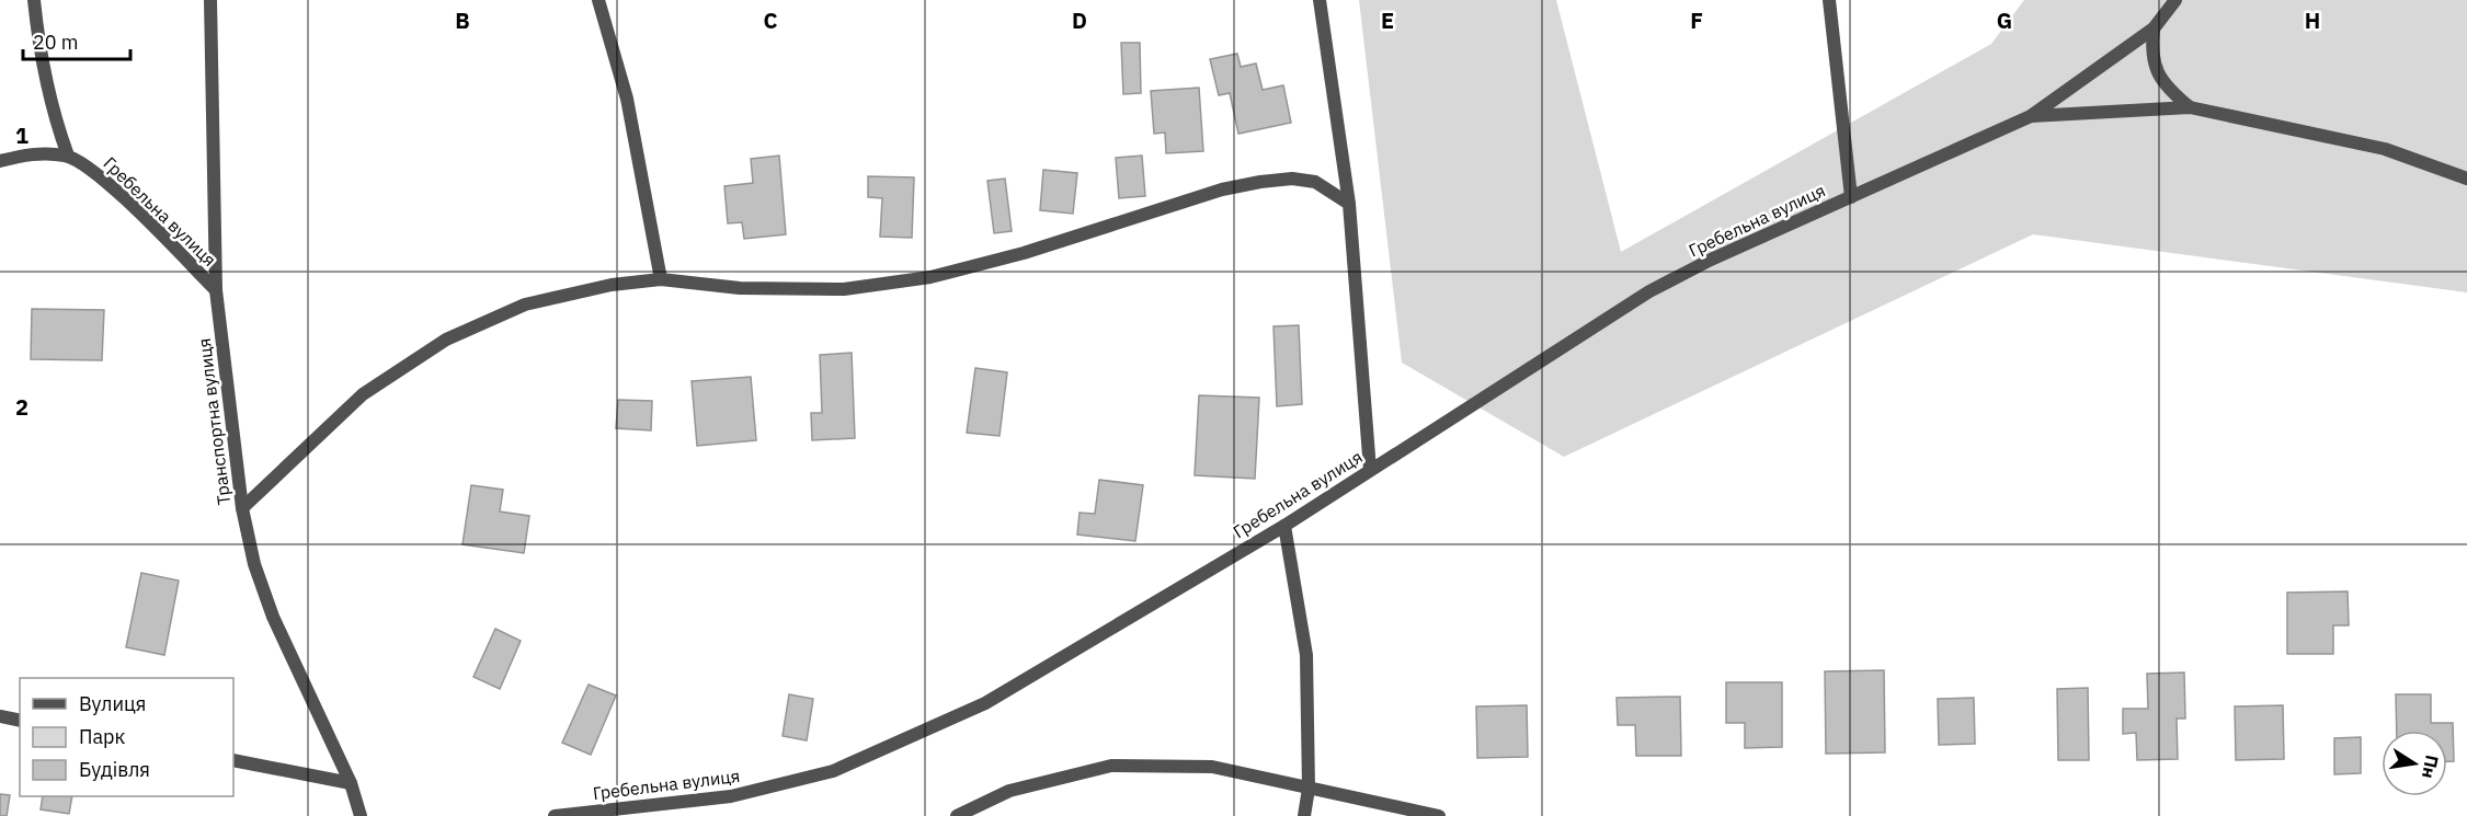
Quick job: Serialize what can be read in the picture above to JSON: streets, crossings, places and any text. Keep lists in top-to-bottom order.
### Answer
{
  "streets": {
    "street": ["Гребельна вулиця", "Транспортна вулиця"]
  },
  "crossings": [
    ["Гребельна вулиця", "Транспортна вулиця"]
  ],
  "legend": ["Вулиця", "Парк", "Будівля"],
  "scale_bar": "20 m",
  "north": "right",
  "grid": {
    "columns": [
      "B",
      "C",
      "D",
      "E",
      "F",
      "G",
      "H"
    ],
    "rows": ["1", "2"]
  }
}
